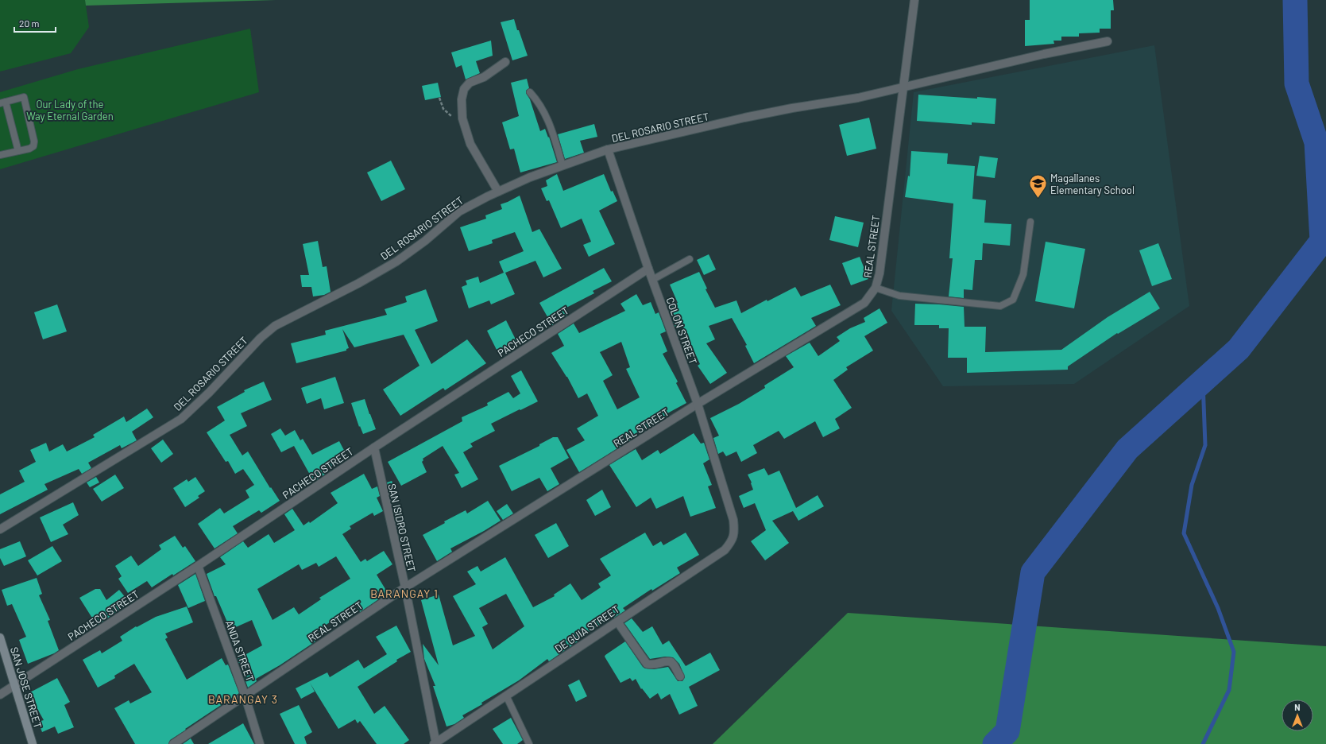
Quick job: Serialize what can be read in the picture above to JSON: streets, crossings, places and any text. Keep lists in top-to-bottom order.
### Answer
{
  "streets": {
    "main road": ["SAN JOSE STREET"],
    "street": [
      "DEL ROSARIO STREET",
      "REAL STREET",
      "COLON STREET",
      "PACHECO STREET",
      "SAN ISIDRO STREET",
      "DE GUIA STREET",
      "ANDA STREET"
    ]
  },
  "crossings": [
    ["DEL ROSARIO STREET", "REAL STREET"],
    ["DEL ROSARIO STREET", "COLON STREET"],
    ["REAL STREET", "COLON STREET"],
    ["REAL STREET", "SAN ISIDRO STREET"],
    ["REAL STREET", "ANDA STREET"],
    ["COLON STREET", "PACHECO STREET"],
    ["COLON STREET", "DE GUIA STREET"],
    ["PACHECO STREET", "SAN ISIDRO STREET"],
    ["PACHECO STREET", "ANDA STREET"],
    ["PACHECO STREET", "SAN JOSE STREET"],
    ["SAN ISIDRO STREET", "DE GUIA STREET"]
  ],
  "districts": ["BARANGAY 1", "BARANGAY 3"],
  "parks": ["Our Lady of the Way Eternal Garden"],
  "places": {
    "school or university": ["Magallanes Elementary School"]
  },
  "scale_bar": "20 m",
  "north": "top"
}
